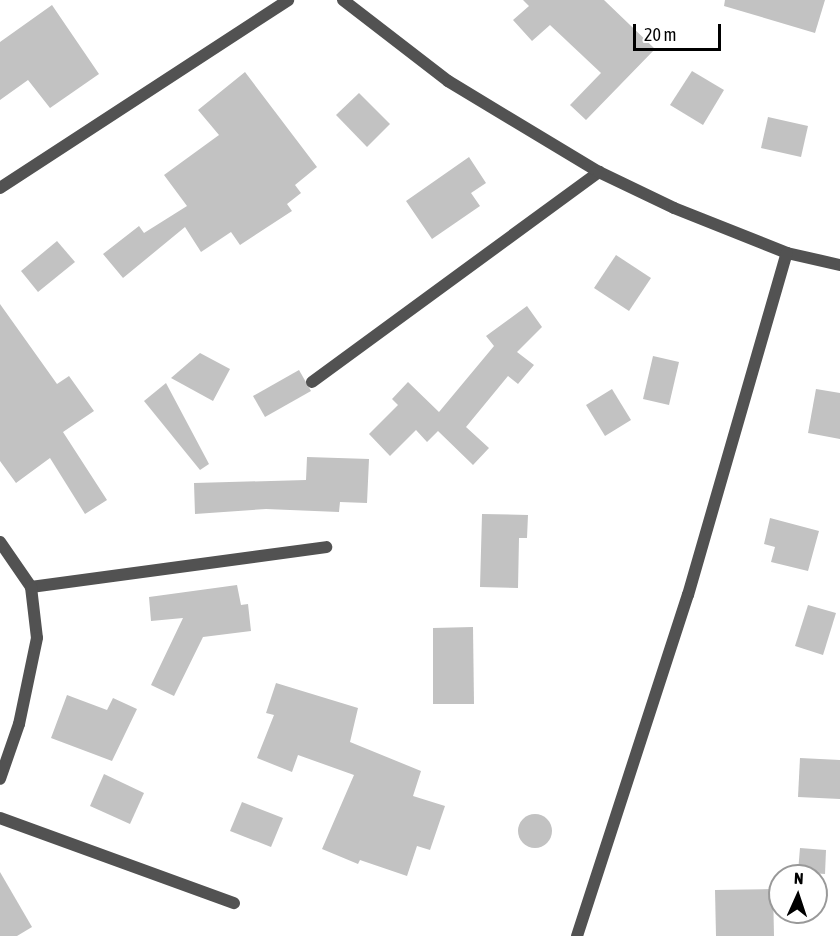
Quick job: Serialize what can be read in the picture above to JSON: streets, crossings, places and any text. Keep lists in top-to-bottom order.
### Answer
{
  "scale_bar": "20 m",
  "north": "top"
}
